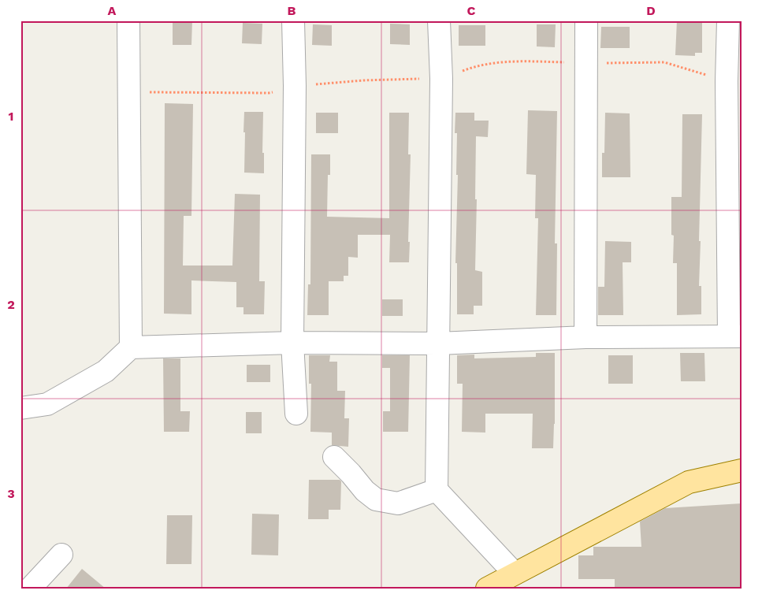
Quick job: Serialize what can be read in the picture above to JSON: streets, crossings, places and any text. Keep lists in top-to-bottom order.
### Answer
{
  "grid": {
    "columns": [
      "A",
      "B",
      "C",
      "D"
    ],
    "rows": ["1", "2", "3"]
  }
}
